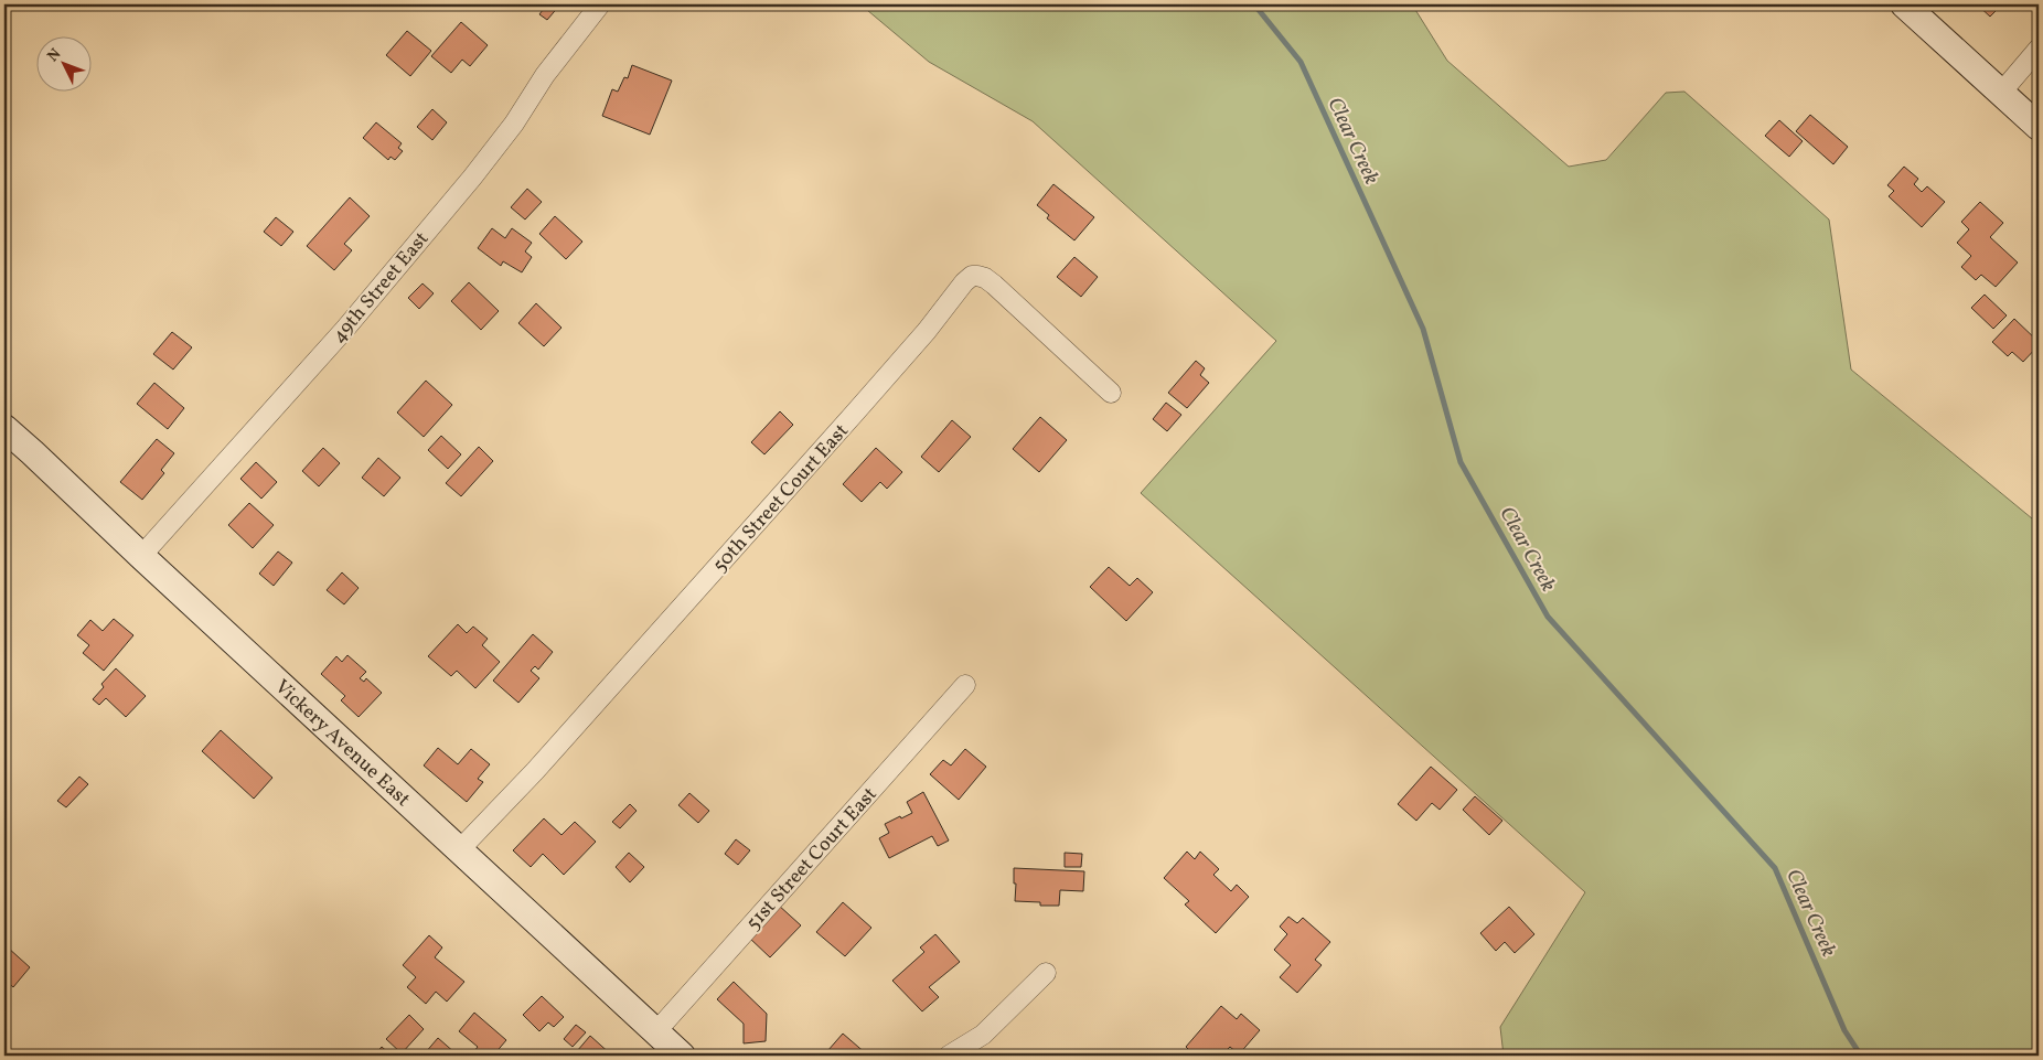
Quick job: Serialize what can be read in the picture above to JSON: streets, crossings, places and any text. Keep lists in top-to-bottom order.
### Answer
{
  "streets": {
    "street": [
      "49th Street East",
      "50th Street Court East",
      "Vickery Avenue East",
      "51st Street Court East"
    ]
  },
  "crossings": [
    ["49th Street East", "Vickery Avenue East"],
    ["50th Street Court East", "Vickery Avenue East"],
    ["Vickery Avenue East", "51st Street Court East"]
  ],
  "water": ["Clear Creek"],
  "north": "top left"
}
